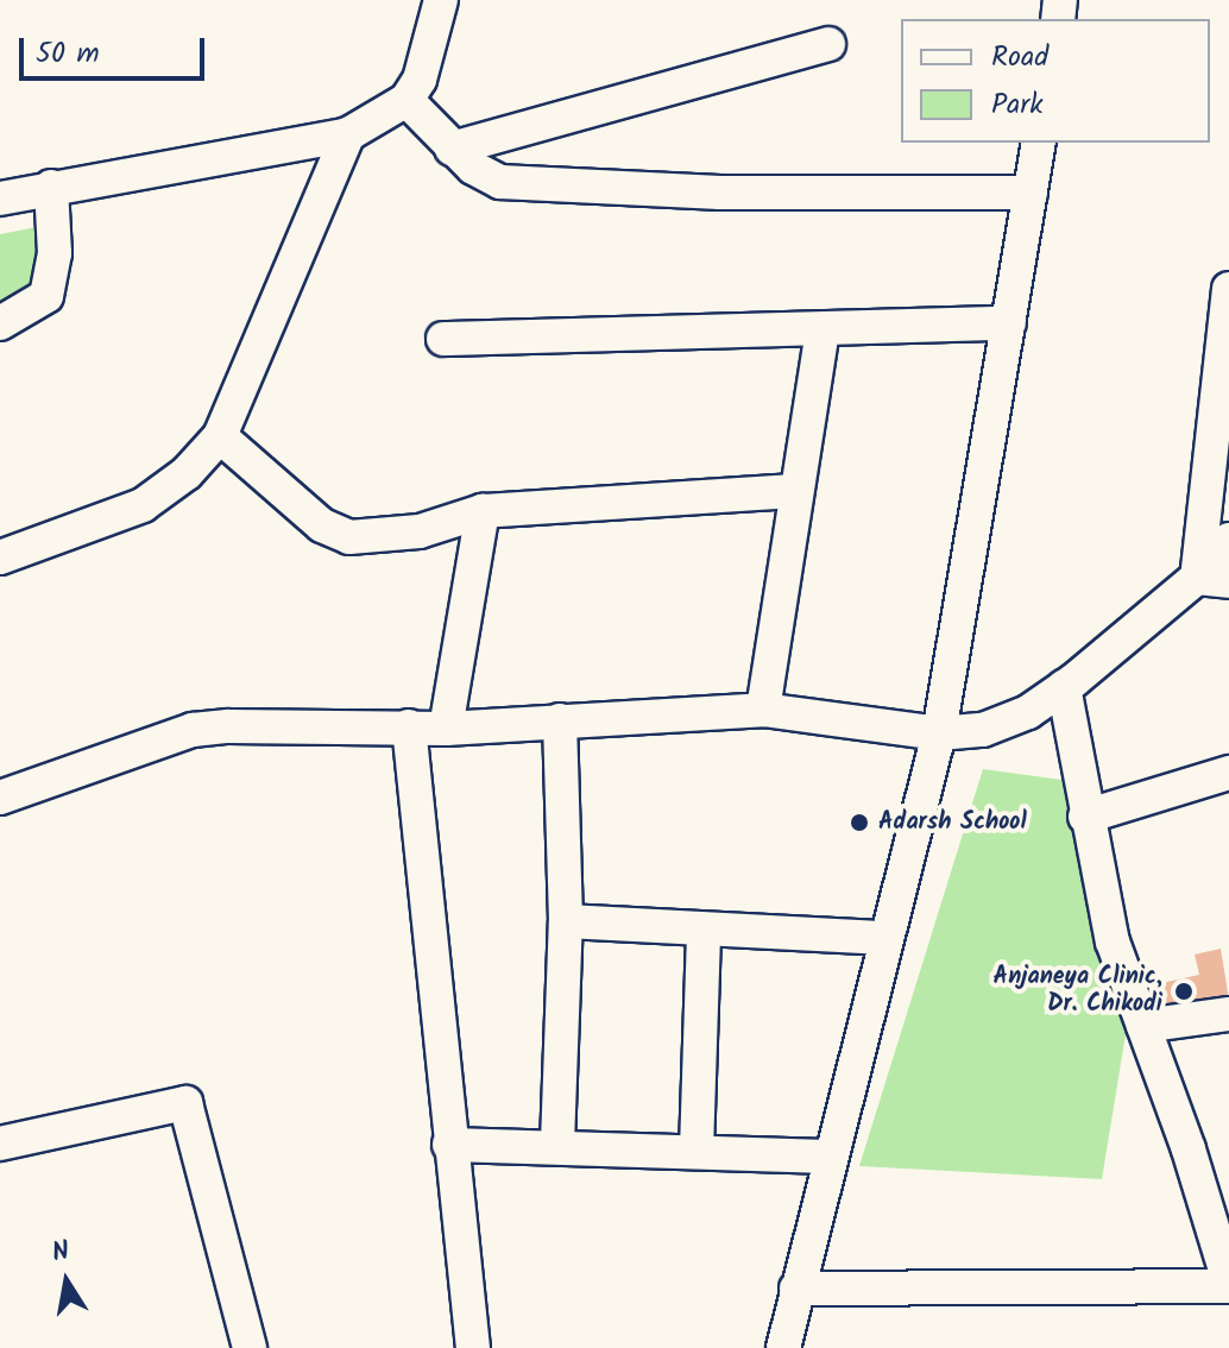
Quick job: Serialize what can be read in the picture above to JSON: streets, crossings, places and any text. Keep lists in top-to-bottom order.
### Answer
{
  "places": ["Adarsh School", "Anjaneya Clinic, Dr. Chikodi"],
  "legend": ["Road", "Park"],
  "scale_bar": "50 m",
  "north": "top"
}
